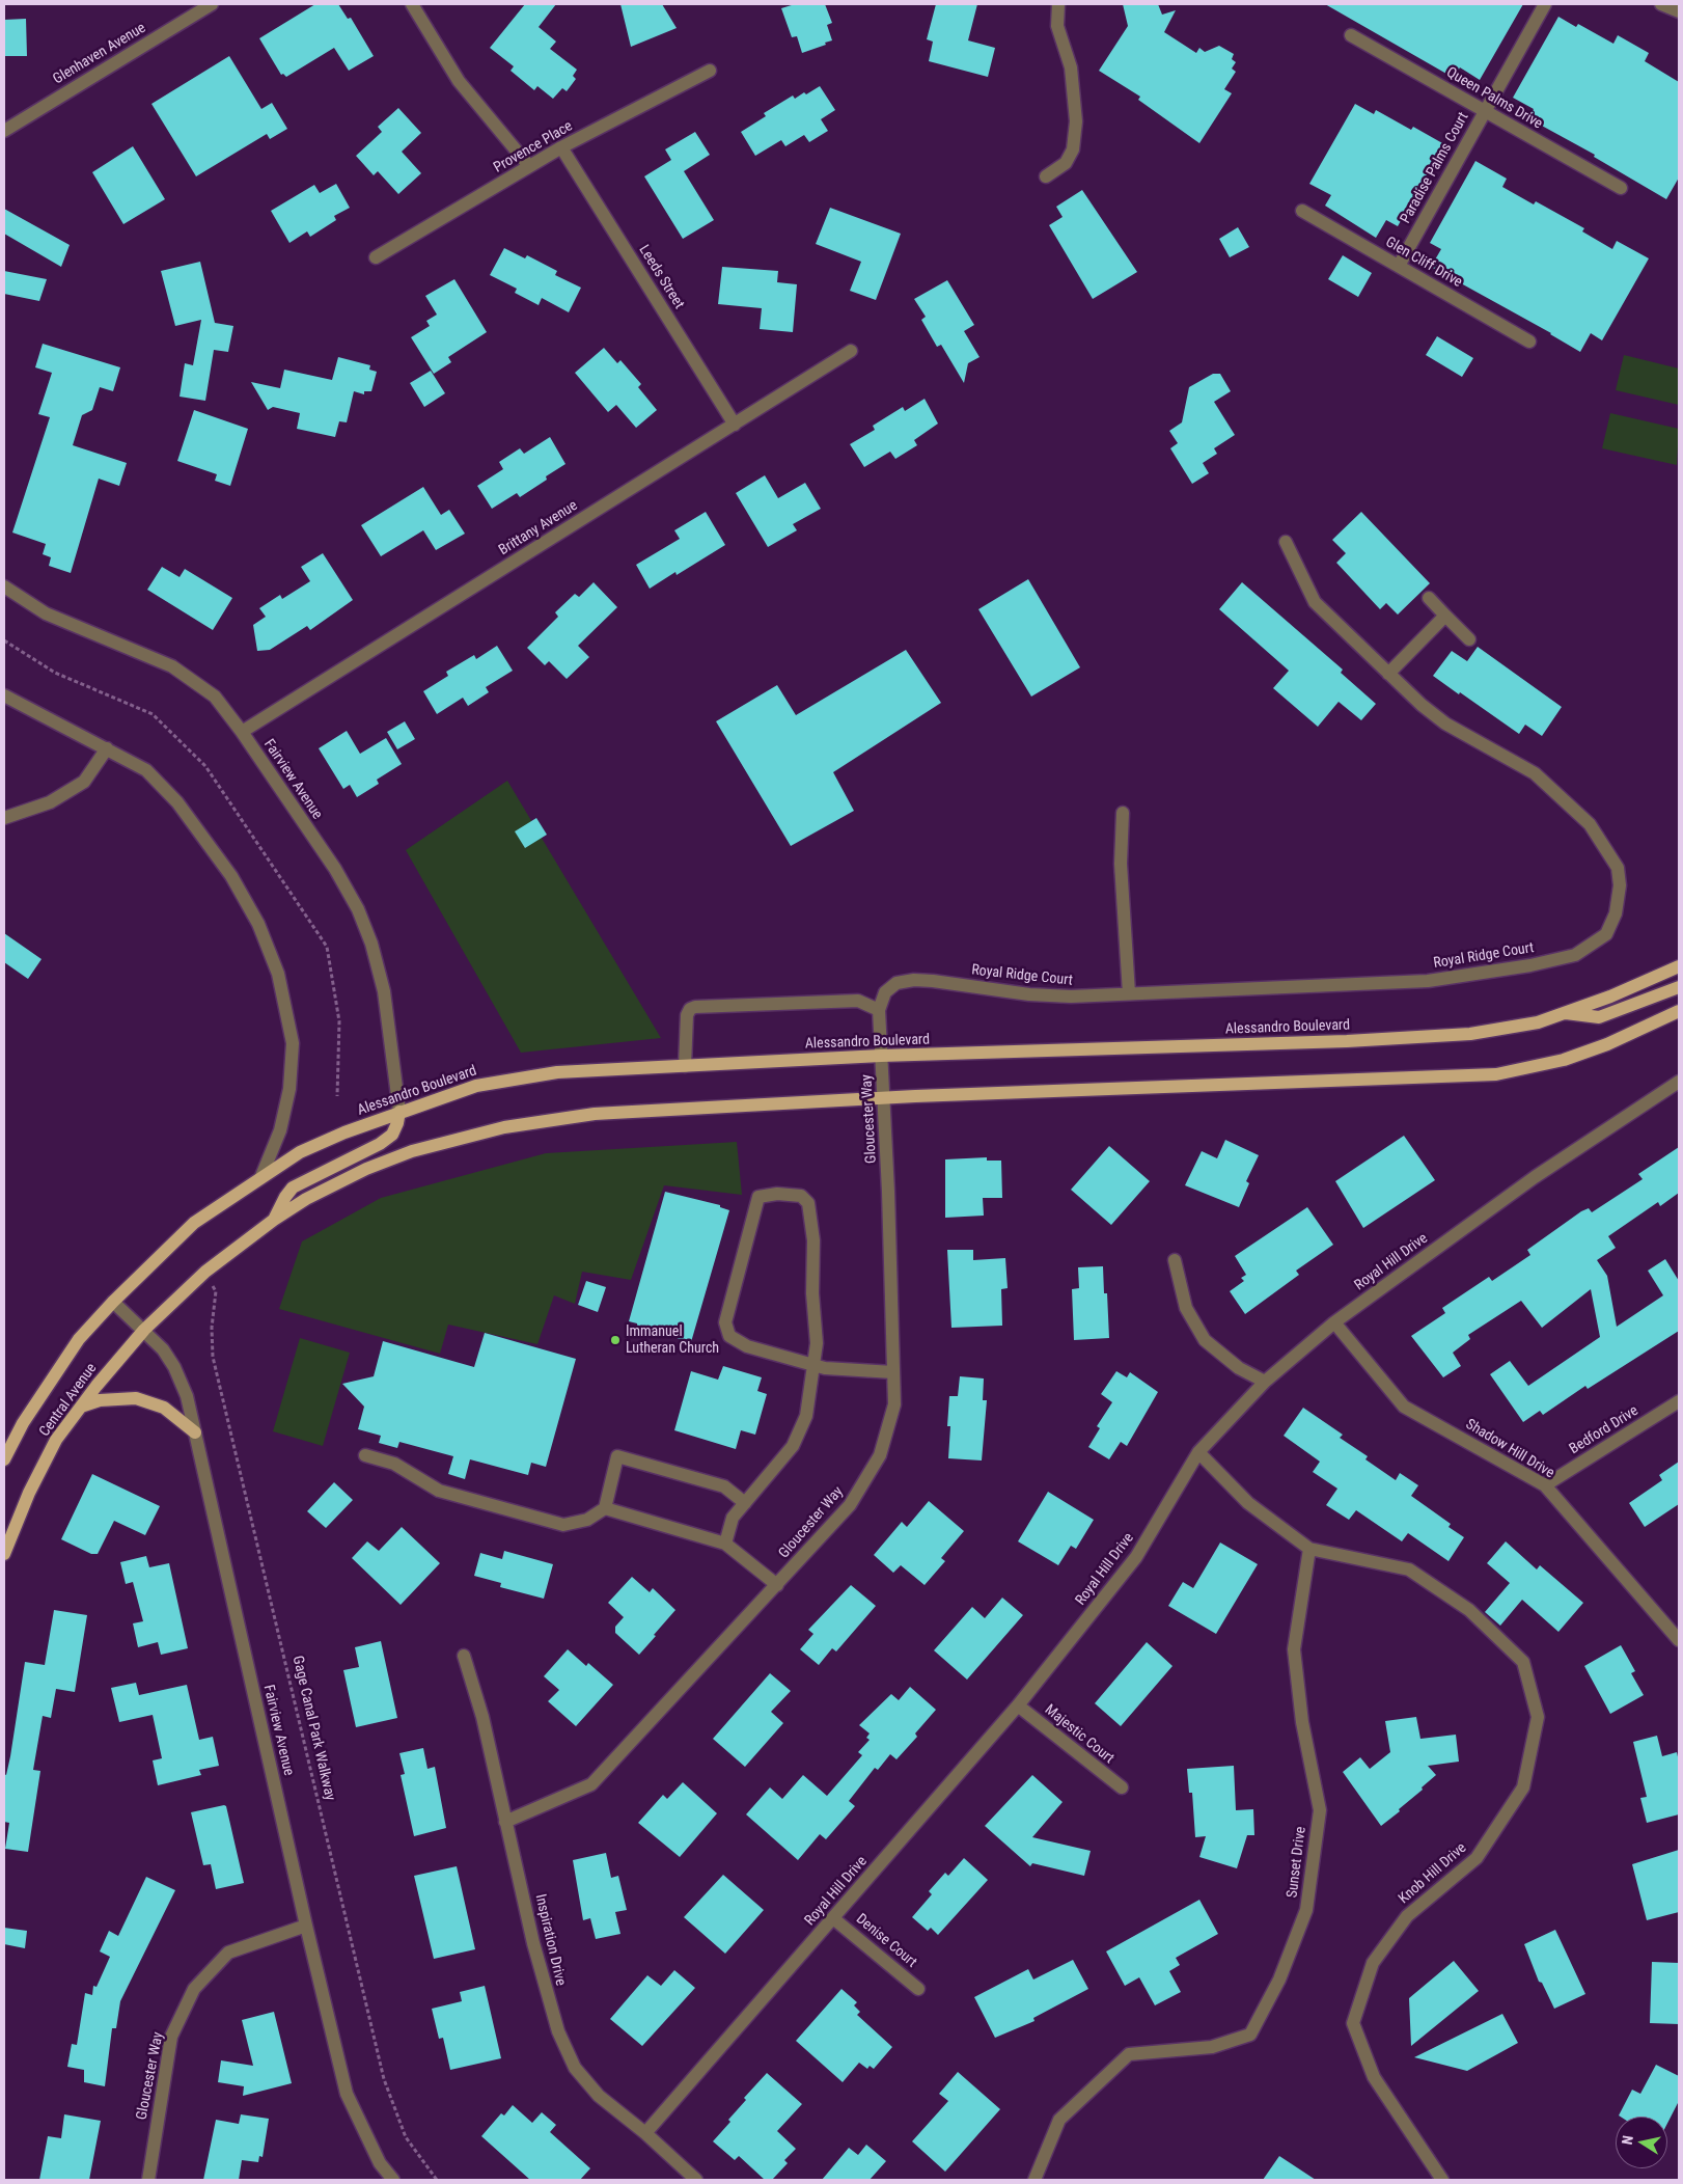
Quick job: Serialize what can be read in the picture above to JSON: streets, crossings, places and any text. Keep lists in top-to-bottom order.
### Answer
{
  "streets": {
    "main road": ["Alessandro Boulevard", "Central Avenue"],
    "street": [
      "Glenhaven Avenue",
      "Queen Palms Drive",
      "Provence Place",
      "Paradise Palms Court",
      "Glen Cliff Drive",
      "Leeds Street",
      "Brittany Avenue",
      "Fairview Avenue",
      "Royal Ridge Court",
      "Gloucester Way",
      "Royal Hill Drive",
      "Bedford Drive",
      "Shadow Hill Drive",
      "Majestic Court",
      "Sunset Drive",
      "Knob Hill Drive",
      "Inspiration Drive",
      "Denise Court"
    ],
    "path": ["Gage Canal Park Walkway"]
  },
  "crossings": [
    ["Queen Palms Drive", "Paradise Palms Court"],
    ["Provence Place", "Leeds Street"],
    ["Paradise Palms Court", "Glen Cliff Drive"],
    ["Leeds Street", "Brittany Avenue"],
    ["Brittany Avenue", "Fairview Avenue"],
    ["Fairview Avenue", "Alessandro Boulevard"],
    ["Fairview Avenue", "Gloucester Way"],
    ["Fairview Avenue", "Central Avenue"],
    ["Alessandro Boulevard", "Gloucester Way"],
    ["Alessandro Boulevard", "Central Avenue"],
    ["Gloucester Way", "Inspiration Drive"],
    ["Royal Hill Drive", "Shadow Hill Drive"],
    ["Royal Hill Drive", "Majestic Court"],
    ["Royal Hill Drive", "Inspiration Drive"],
    ["Royal Hill Drive", "Denise Court"],
    ["Bedford Drive", "Shadow Hill Drive"],
    ["Sunset Drive", "Knob Hill Drive"]
  ],
  "places": ["Immanuel Lutheran Church"],
  "north": "left"
}
